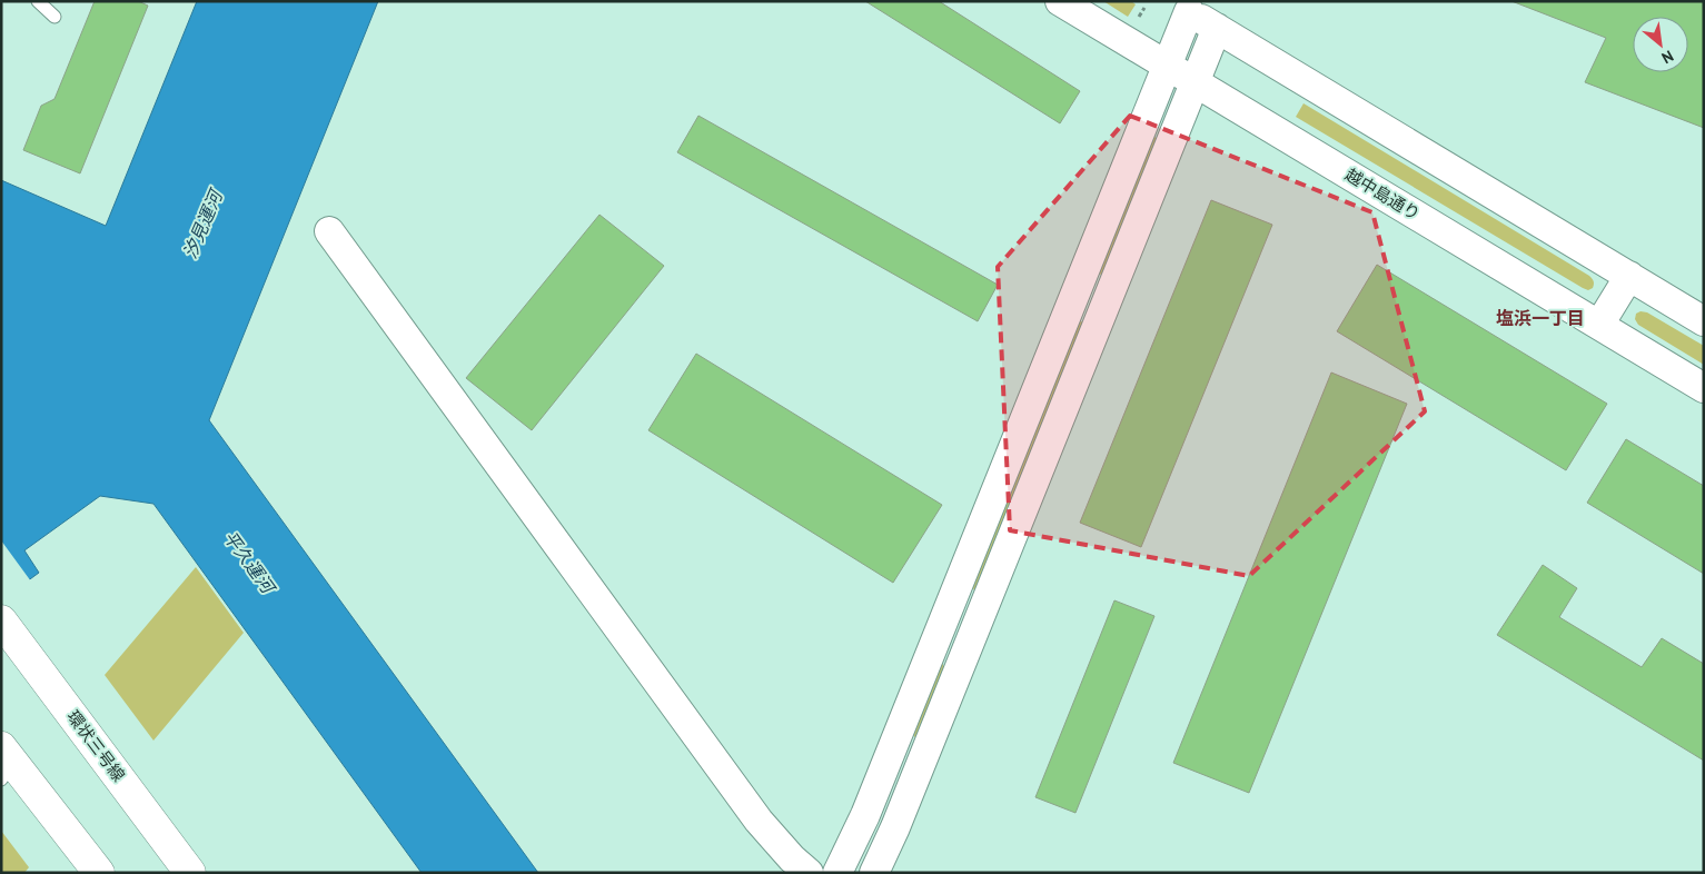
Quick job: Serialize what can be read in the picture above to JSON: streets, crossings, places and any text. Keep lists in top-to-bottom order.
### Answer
{
  "streets": {
    "main road": ["環状三号線"],
    "street": ["越中島通り"]
  },
  "districts": ["塩浜一丁目"],
  "water": ["汐見運河", "平久運河"],
  "north": "bottom right"
}
